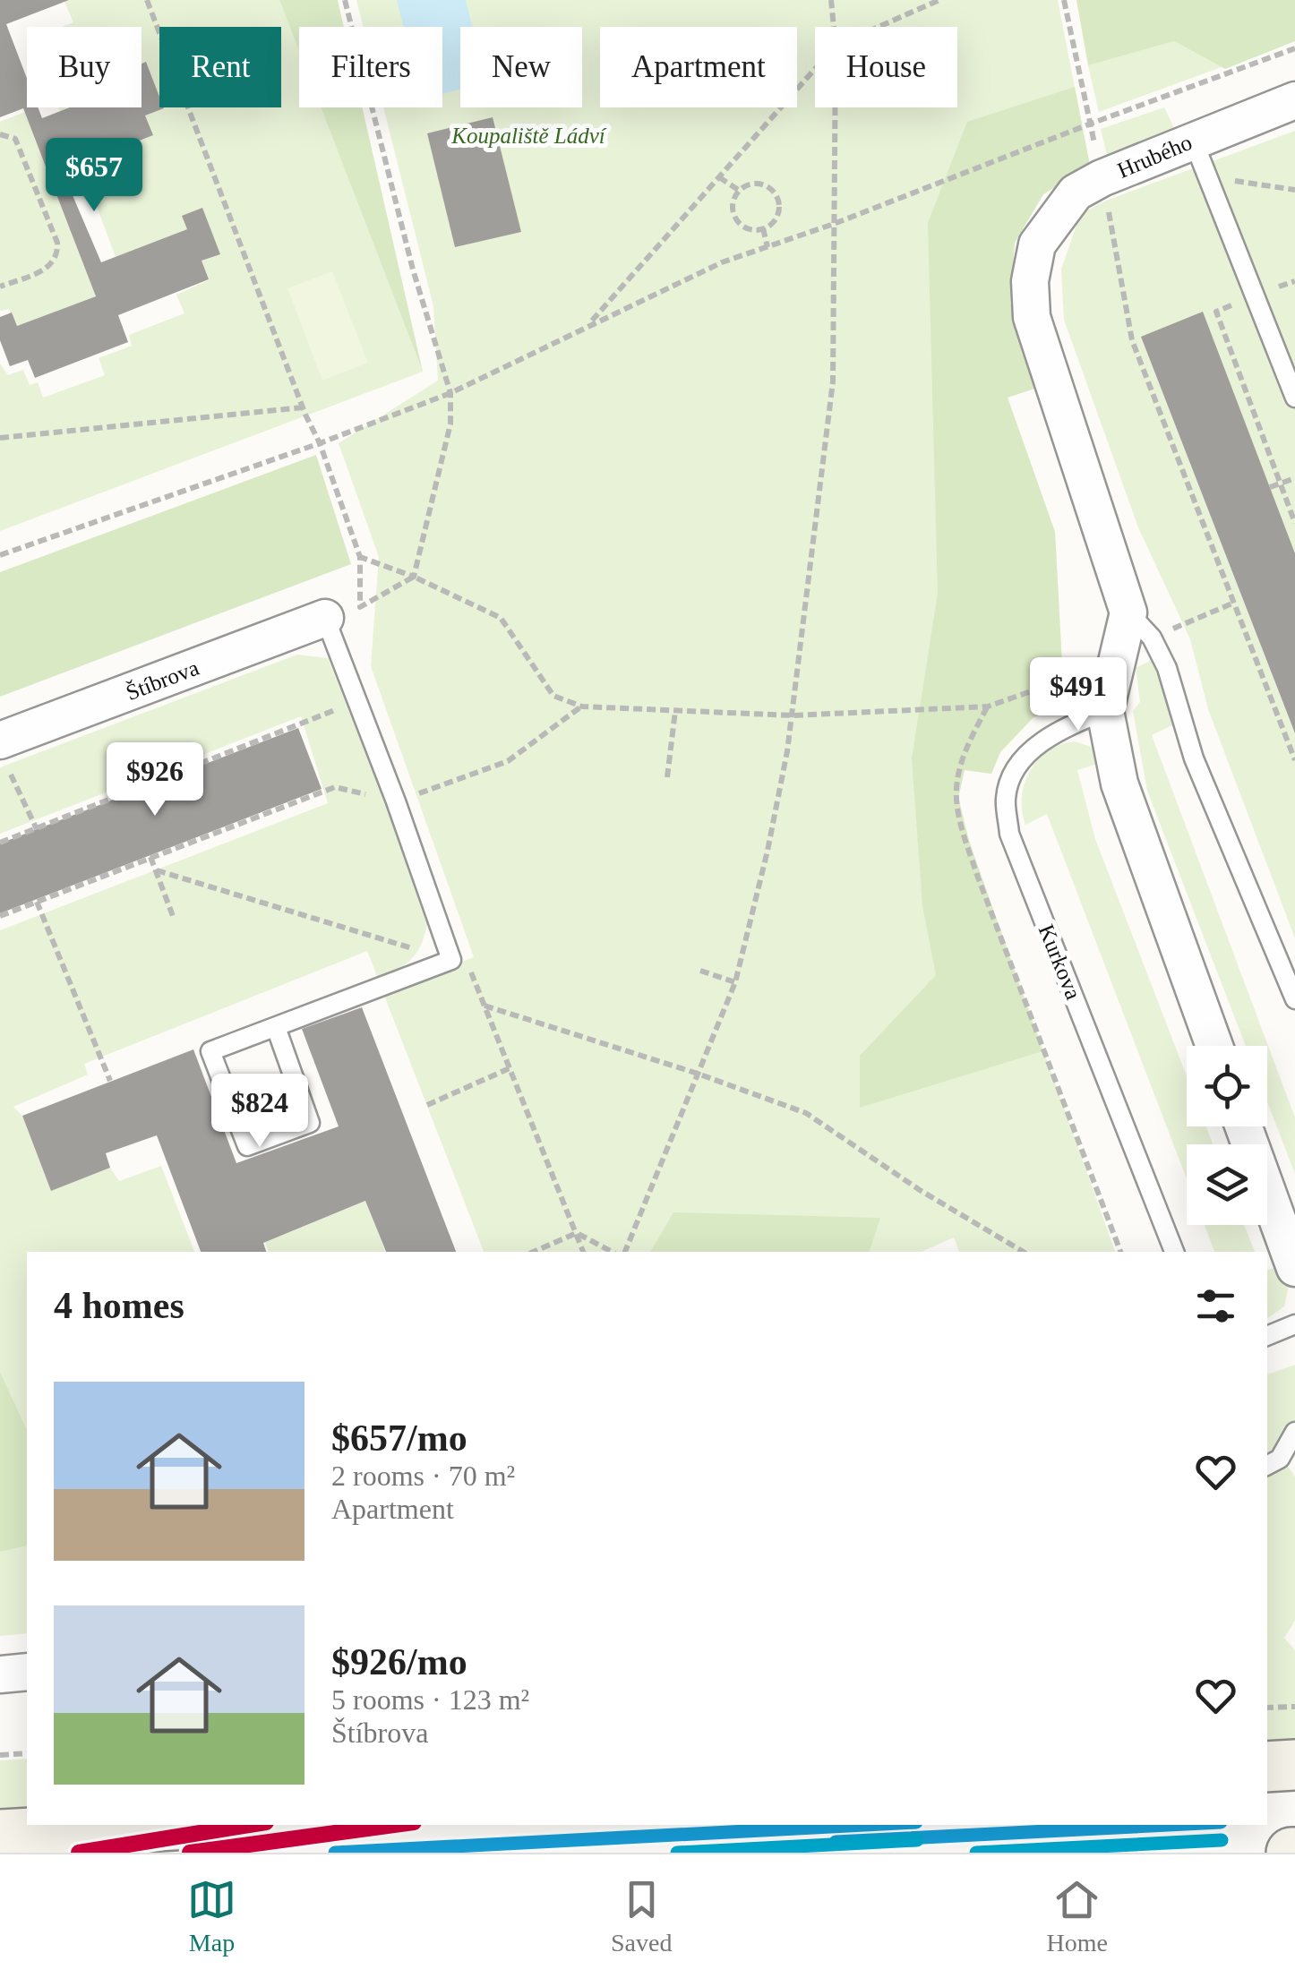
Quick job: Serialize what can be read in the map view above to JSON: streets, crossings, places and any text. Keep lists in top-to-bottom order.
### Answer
{
  "streets": {
    "street": ["Hrubého", "Štíbrova"],
    "lane": ["Kurkova"]
  },
  "parks": ["Koupaliště Ládví"],
  "page": {
    "chip": [
      "Buy",
      "Rent",
      "Filters",
      "New",
      "Apartment",
      "House"
    ],
    "price": [
      "$657",
      "$491",
      "$926",
      "$824"
    ],
    "heading": "4 homes",
    "list": [
      {
        "name": "$657/mo",
        "note": "2 rooms · 70 m² · Apartment"
      },
      {
        "name": "$926/mo",
        "note": "5 rooms · 123 m² · Štíbrova"
      }
    ],
    "tabs": ["Map", "Saved", "Home"]
  }
}
